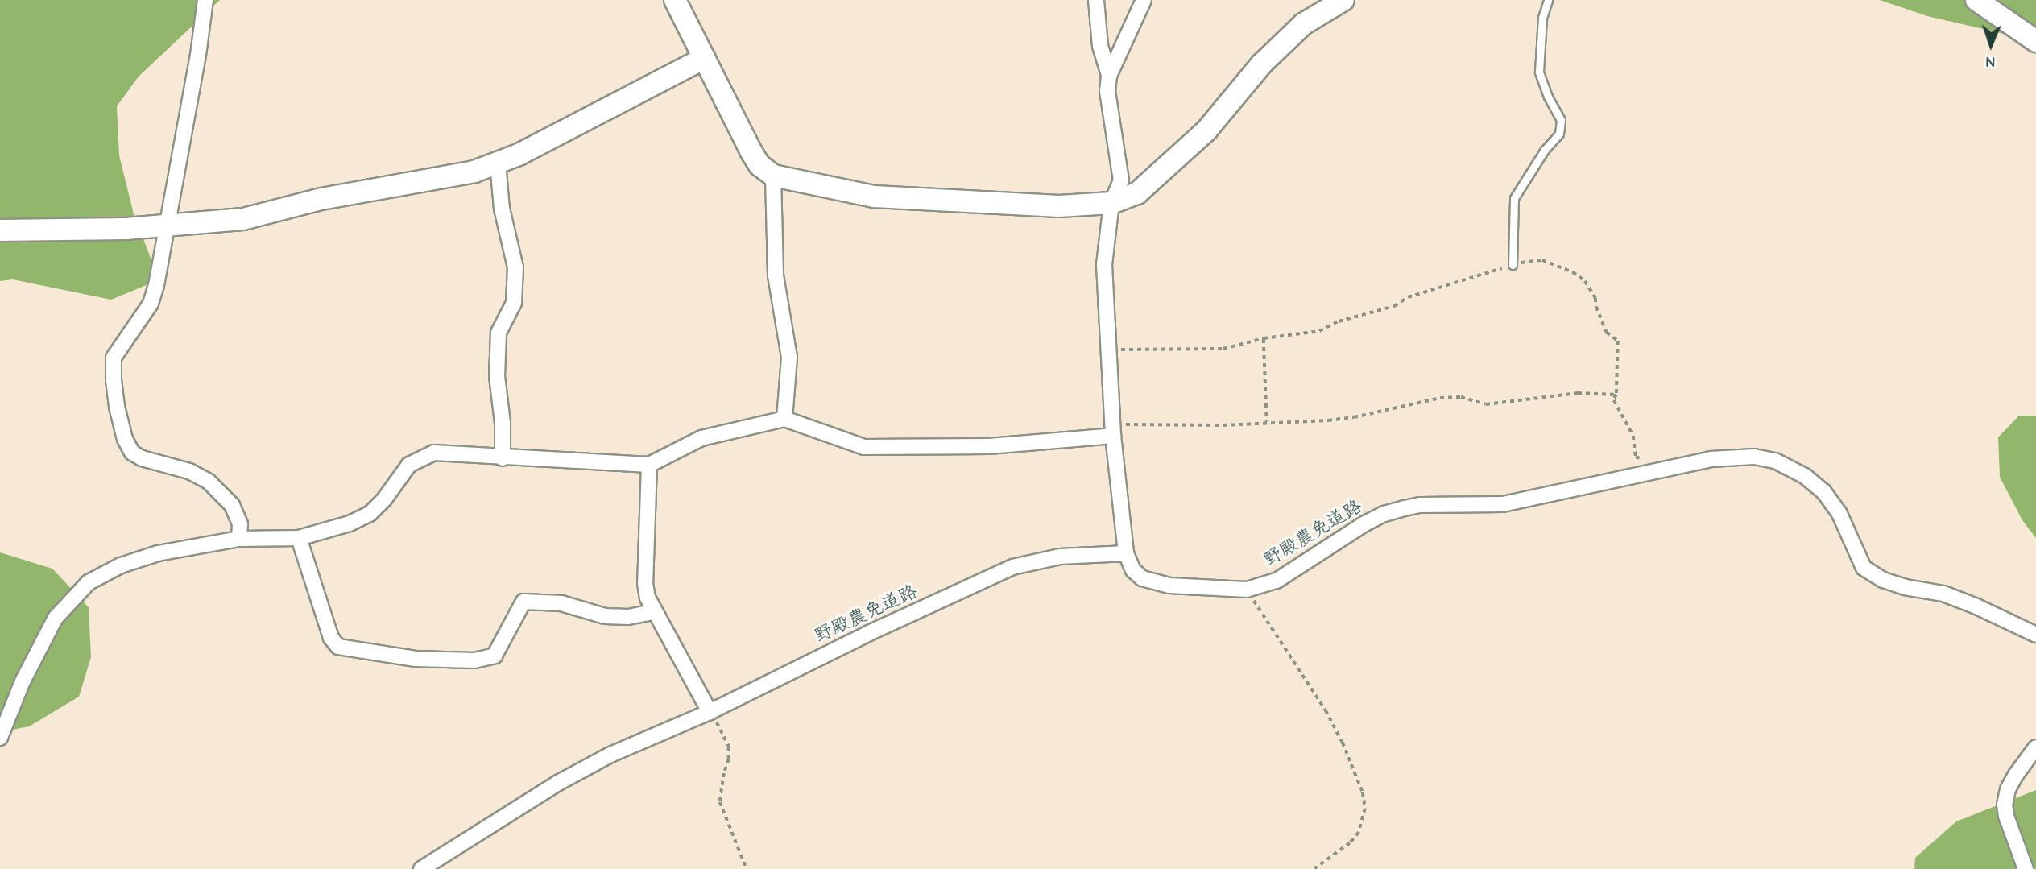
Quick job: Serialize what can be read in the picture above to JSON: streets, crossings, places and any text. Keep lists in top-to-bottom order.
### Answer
{
  "streets": {
    "street": ["野殿農免道路"]
  },
  "north": "bottom"
}
